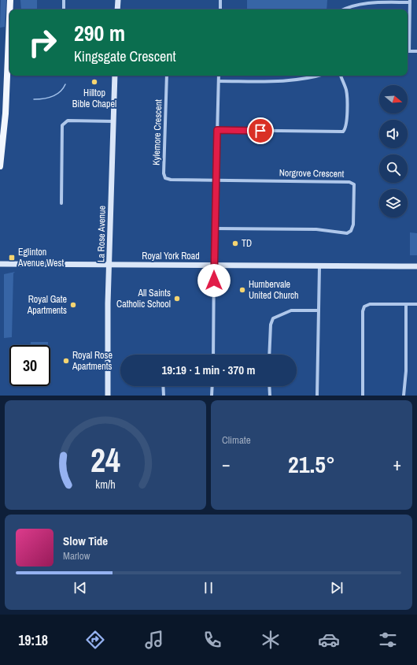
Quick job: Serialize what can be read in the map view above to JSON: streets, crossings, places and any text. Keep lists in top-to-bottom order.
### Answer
{
  "streets": {
    "main road": ["La Rose Avenue", "Royal York Road"],
    "street": ["Kylemore Crescent", "Norgrove Crescent"]
  },
  "crossings": [
    ["Kylemore Crescent", "Norgrove Crescent"],
    ["La Rose Avenue", "Royal York Road"]
  ],
  "places": {
    "other": [
      "Hilltop Bible Chapel",
      "TD",
      "Humbervale United Church",
      "All Saints Catholic School",
      "Royal Gate Apartments",
      "Royal Rose Apartments"
    ],
    "transit": ["Eglinton Avenue West"]
  },
  "north": "right",
  "page": {
    "turn": ["290 m", "Kingsgate Crescent"],
    "limit": "30",
    "trip": "19:19 · 1 min · 370 m",
    "tile": "Climate",
    "heat": ["−", "21.5°", "+"],
    "song": ["Slow Tide", "Marlow"],
    "tabs": "19:18",
    "gauge": ["24", "km/h"]
  }
}
